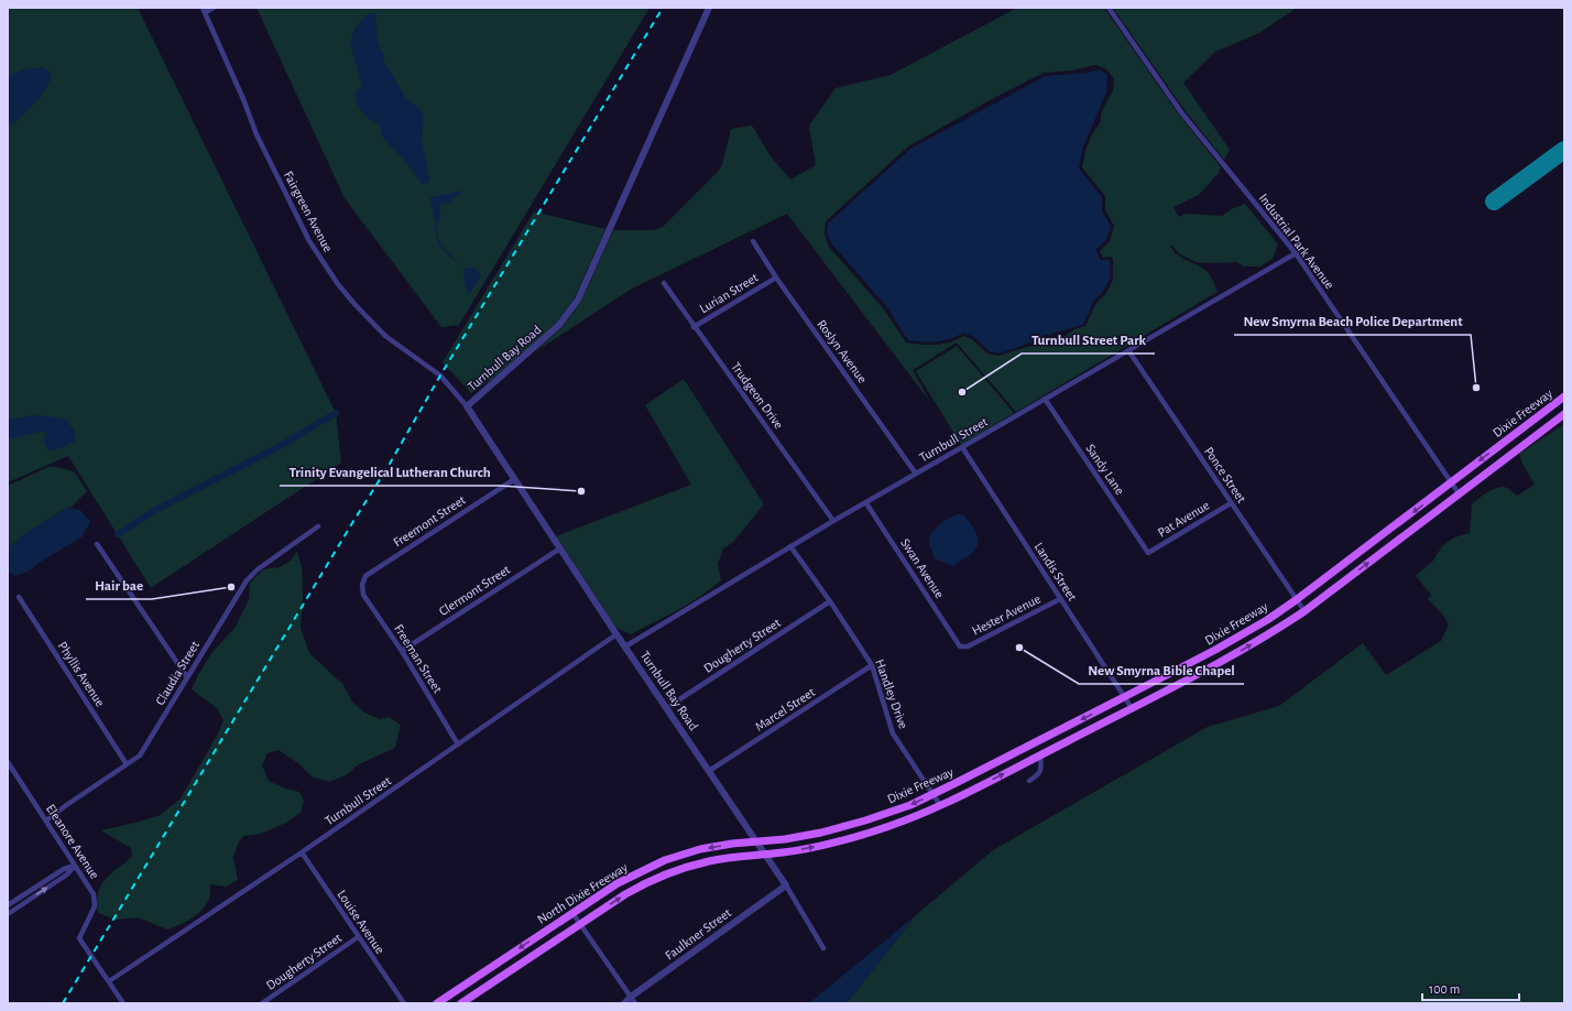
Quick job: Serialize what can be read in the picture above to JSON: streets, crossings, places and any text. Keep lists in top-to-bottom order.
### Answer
{
  "streets": {
    "main road": ["Dixie Freeway", "North Dixie Freeway"],
    "street": [
      "Fairgreen Avenue",
      "Industrial Park Avenue",
      "Lurian Street",
      "Roslyn Avenue",
      "Turnbull Bay Road",
      "Trudgeon Drive",
      "Turnbull Street",
      "Sandy Lane",
      "Ponce Street",
      "Pat Avenue",
      "Freemont Street",
      "Swan Avenue",
      "Landis Street",
      "Clermont Street",
      "Hester Avenue",
      "Dougherty Street",
      "Freeman Street",
      "Claudia Street",
      "Phyllis Avenue",
      "Handley Drive",
      "Marcel Street",
      "Eleanore Avenue",
      "Louise Avenue",
      "Faulkner Street"
    ]
  },
  "crossings": [
    ["Fairgreen Avenue", "Turnbull Bay Road"],
    ["Industrial Park Avenue", "Dixie Freeway"],
    ["Industrial Park Avenue", "Turnbull Street"],
    ["Lurian Street", "Roslyn Avenue"],
    ["Lurian Street", "Trudgeon Drive"],
    ["Roslyn Avenue", "Turnbull Street"],
    ["Turnbull Bay Road", "Dixie Freeway"],
    ["Turnbull Bay Road", "Turnbull Street"],
    ["Turnbull Bay Road", "Freemont Street"],
    ["Turnbull Bay Road", "Clermont Street"],
    ["Turnbull Bay Road", "Dougherty Street"],
    ["Turnbull Bay Road", "Marcel Street"],
    ["Turnbull Bay Road", "North Dixie Freeway"],
    ["Turnbull Bay Road", "Faulkner Street"],
    ["Trudgeon Drive", "Turnbull Street"],
    ["Dixie Freeway", "Ponce Street"],
    ["Dixie Freeway", "Landis Street"],
    ["Dixie Freeway", "Handley Drive"],
    ["Dixie Freeway", "North Dixie Freeway"],
    ["Turnbull Street", "Sandy Lane"],
    ["Turnbull Street", "Ponce Street"],
    ["Turnbull Street", "Swan Avenue"],
    ["Turnbull Street", "Landis Street"],
    ["Turnbull Street", "Freeman Street"],
    ["Turnbull Street", "Handley Drive"],
    ["Turnbull Street", "Eleanore Avenue"],
    ["Turnbull Street", "Louise Avenue"],
    ["Sandy Lane", "Pat Avenue"],
    ["Ponce Street", "Pat Avenue"],
    ["Freemont Street", "Freeman Street"],
    ["Swan Avenue", "Hester Avenue"],
    ["Landis Street", "Hester Avenue"],
    ["Clermont Street", "Freeman Street"],
    ["Dougherty Street", "Handley Drive"],
    ["Dougherty Street", "Louise Avenue"],
    ["Claudia Street", "Phyllis Avenue"],
    ["Claudia Street", "Eleanore Avenue"],
    ["Handley Drive", "Marcel Street"]
  ],
  "places": [
    "New Smyrna Beach Police Department",
    "Turnbull Street Park",
    "Trinity Evangelical Lutheran Church",
    "Hair bae",
    "New Smyrna Bible Chapel"
  ],
  "scale_bar": "100 m"
}
